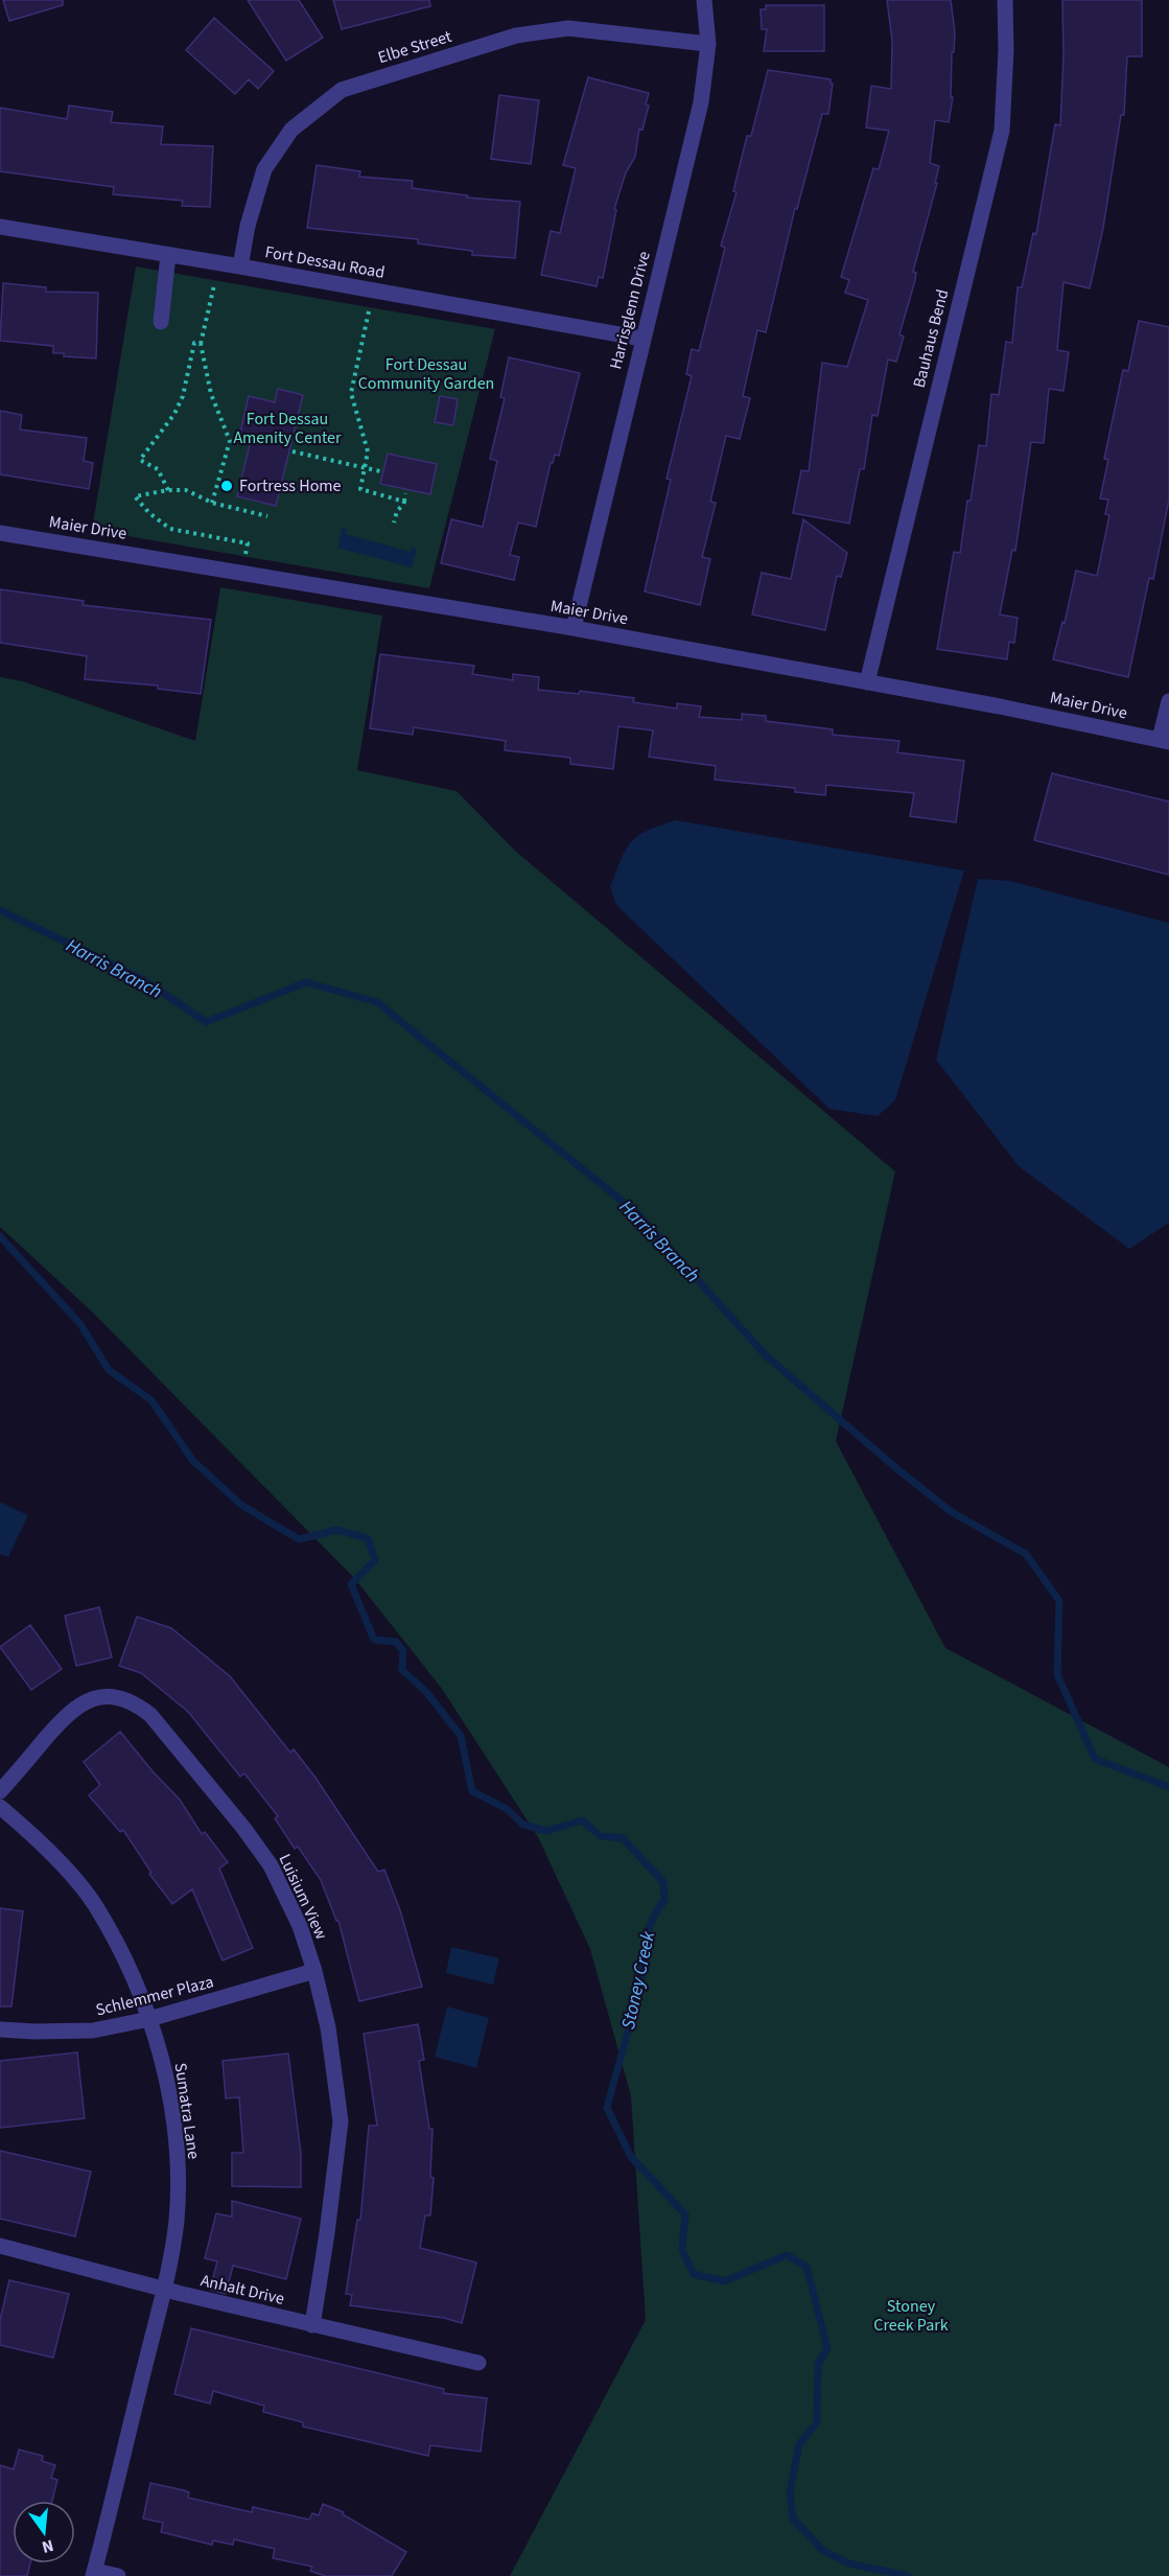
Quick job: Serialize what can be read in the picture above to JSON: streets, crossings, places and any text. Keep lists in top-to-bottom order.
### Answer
{
  "streets": {
    "street": [
      "Elbe Street",
      "Fort Dessau Road",
      "Harrisglenn Drive",
      "Bauhaus Bend",
      "Maier Drive",
      "Luisium View",
      "Schlemmer Plaza",
      "Sumatra Lane",
      "Anhalt Drive"
    ]
  },
  "crossings": [
    ["Elbe Street", "Fort Dessau Road"],
    ["Elbe Street", "Harrisglenn Drive"],
    ["Fort Dessau Road", "Harrisglenn Drive"],
    ["Harrisglenn Drive", "Maier Drive"],
    ["Bauhaus Bend", "Maier Drive"],
    ["Luisium View", "Schlemmer Plaza"],
    ["Luisium View", "Anhalt Drive"],
    ["Schlemmer Plaza", "Sumatra Lane"],
    ["Sumatra Lane", "Anhalt Drive"]
  ],
  "water": ["Harris Branch", "Stoney Creek"],
  "parks": ["Fort Dessau Community Garden", "Fort Dessau Amenity Center", "Stoney Creek Park"],
  "places": ["Fortress Home"],
  "north": "bottom"
}
